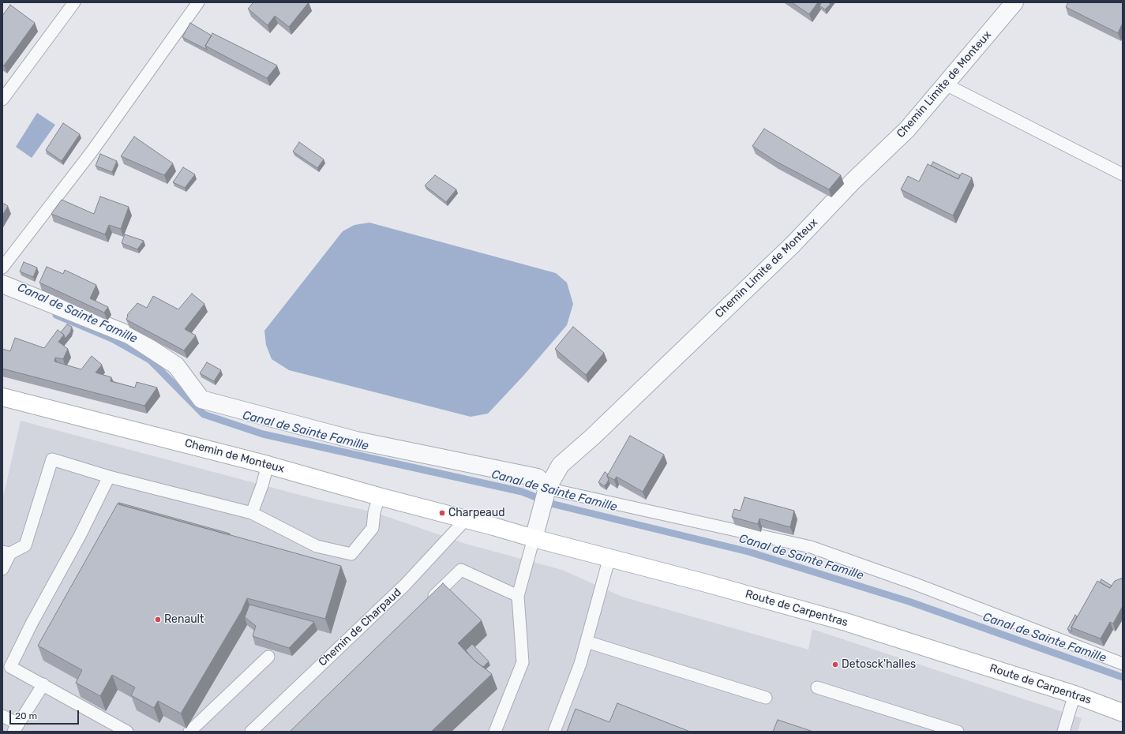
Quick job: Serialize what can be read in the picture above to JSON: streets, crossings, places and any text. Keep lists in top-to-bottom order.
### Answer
{
  "streets": {
    "main road": ["Chemin de Monteux", "Route de Carpentras"],
    "street": ["Chemin Limite de Monteux"],
    "lane": ["Chemin de Charpaud"]
  },
  "crossings": [
    ["Chemin Limite de Monteux", "Route de Carpentras"],
    ["Chemin de Monteux", "Route de Carpentras"],
    ["Chemin de Monteux", "Chemin de Charpaud"],
    ["Route de Carpentras", "Chemin de Charpaud"]
  ],
  "water": ["Canal de Sainte Famille"],
  "places": ["Charpeaud", "Renault", "Detosck'halles"],
  "scale_bar": "20 m"
}
